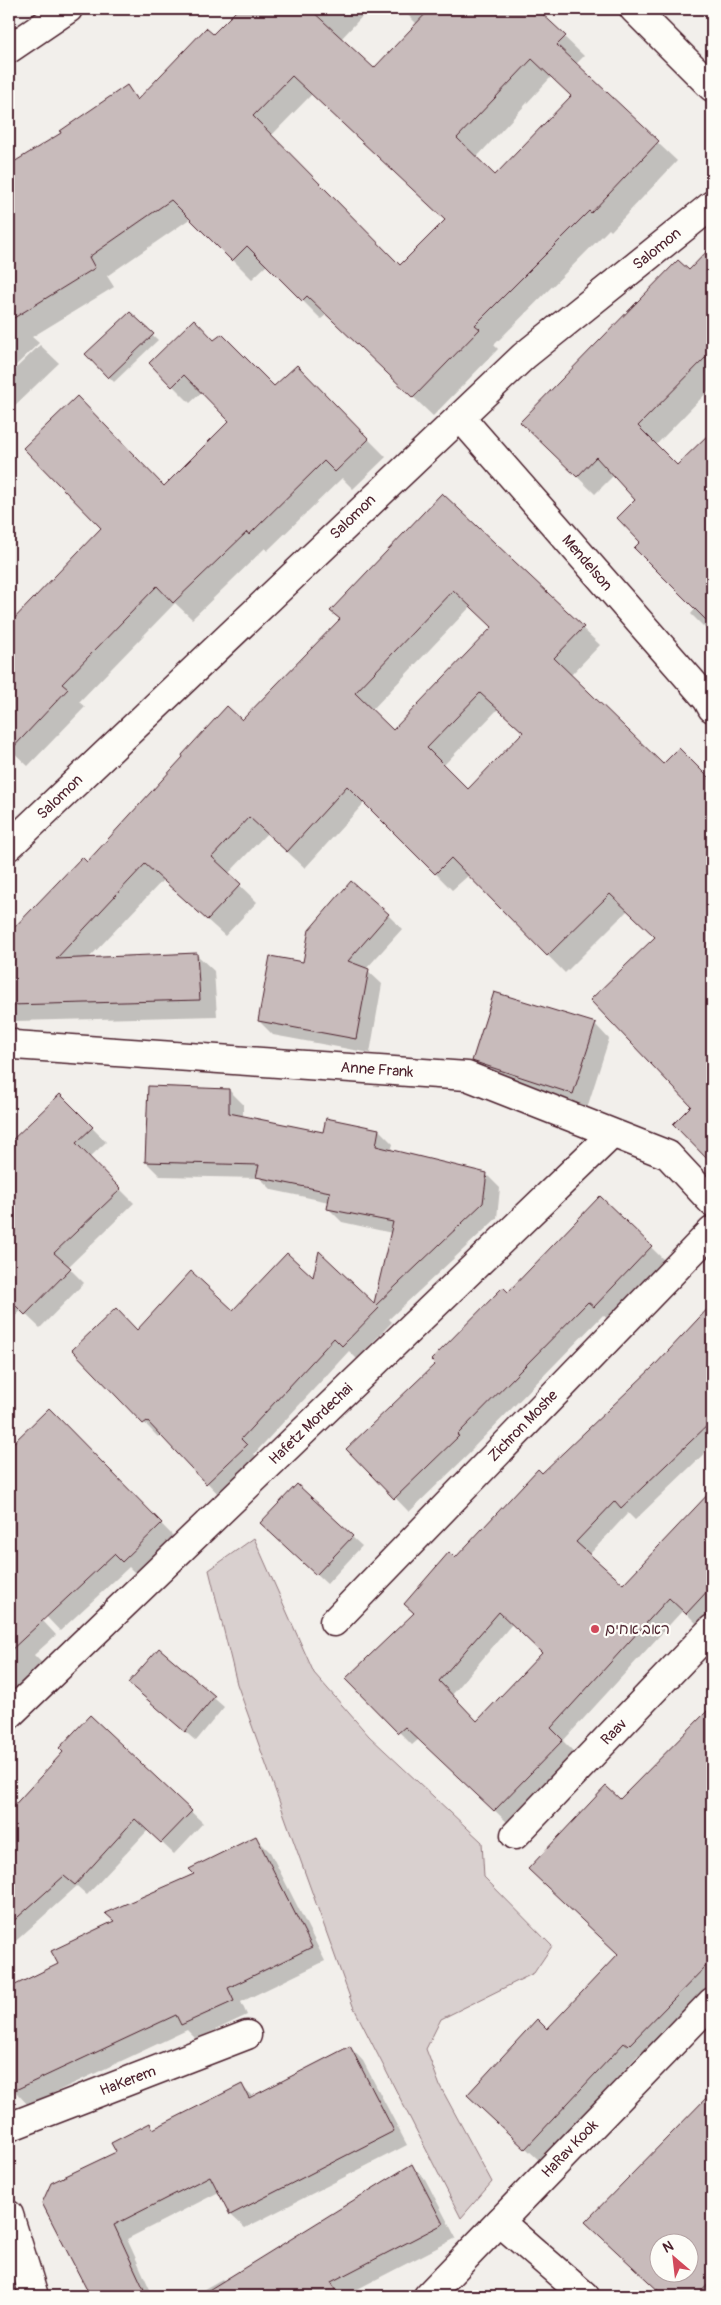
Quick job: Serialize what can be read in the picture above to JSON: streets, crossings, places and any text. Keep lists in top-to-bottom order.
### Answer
{
  "streets": {
    "street": [
      "Salomon",
      "Mendelson",
      "Anne Frank",
      "Hafetz Mordechai",
      "Zichron Moshe",
      "Raav",
      "HaKerem",
      "HaRav Kook"
    ]
  },
  "crossings": [
    ["Salomon", "Mendelson"],
    ["Anne Frank", "Hafetz Mordechai"]
  ],
  "places": ["ראב אחים"],
  "north": "top left"
}
